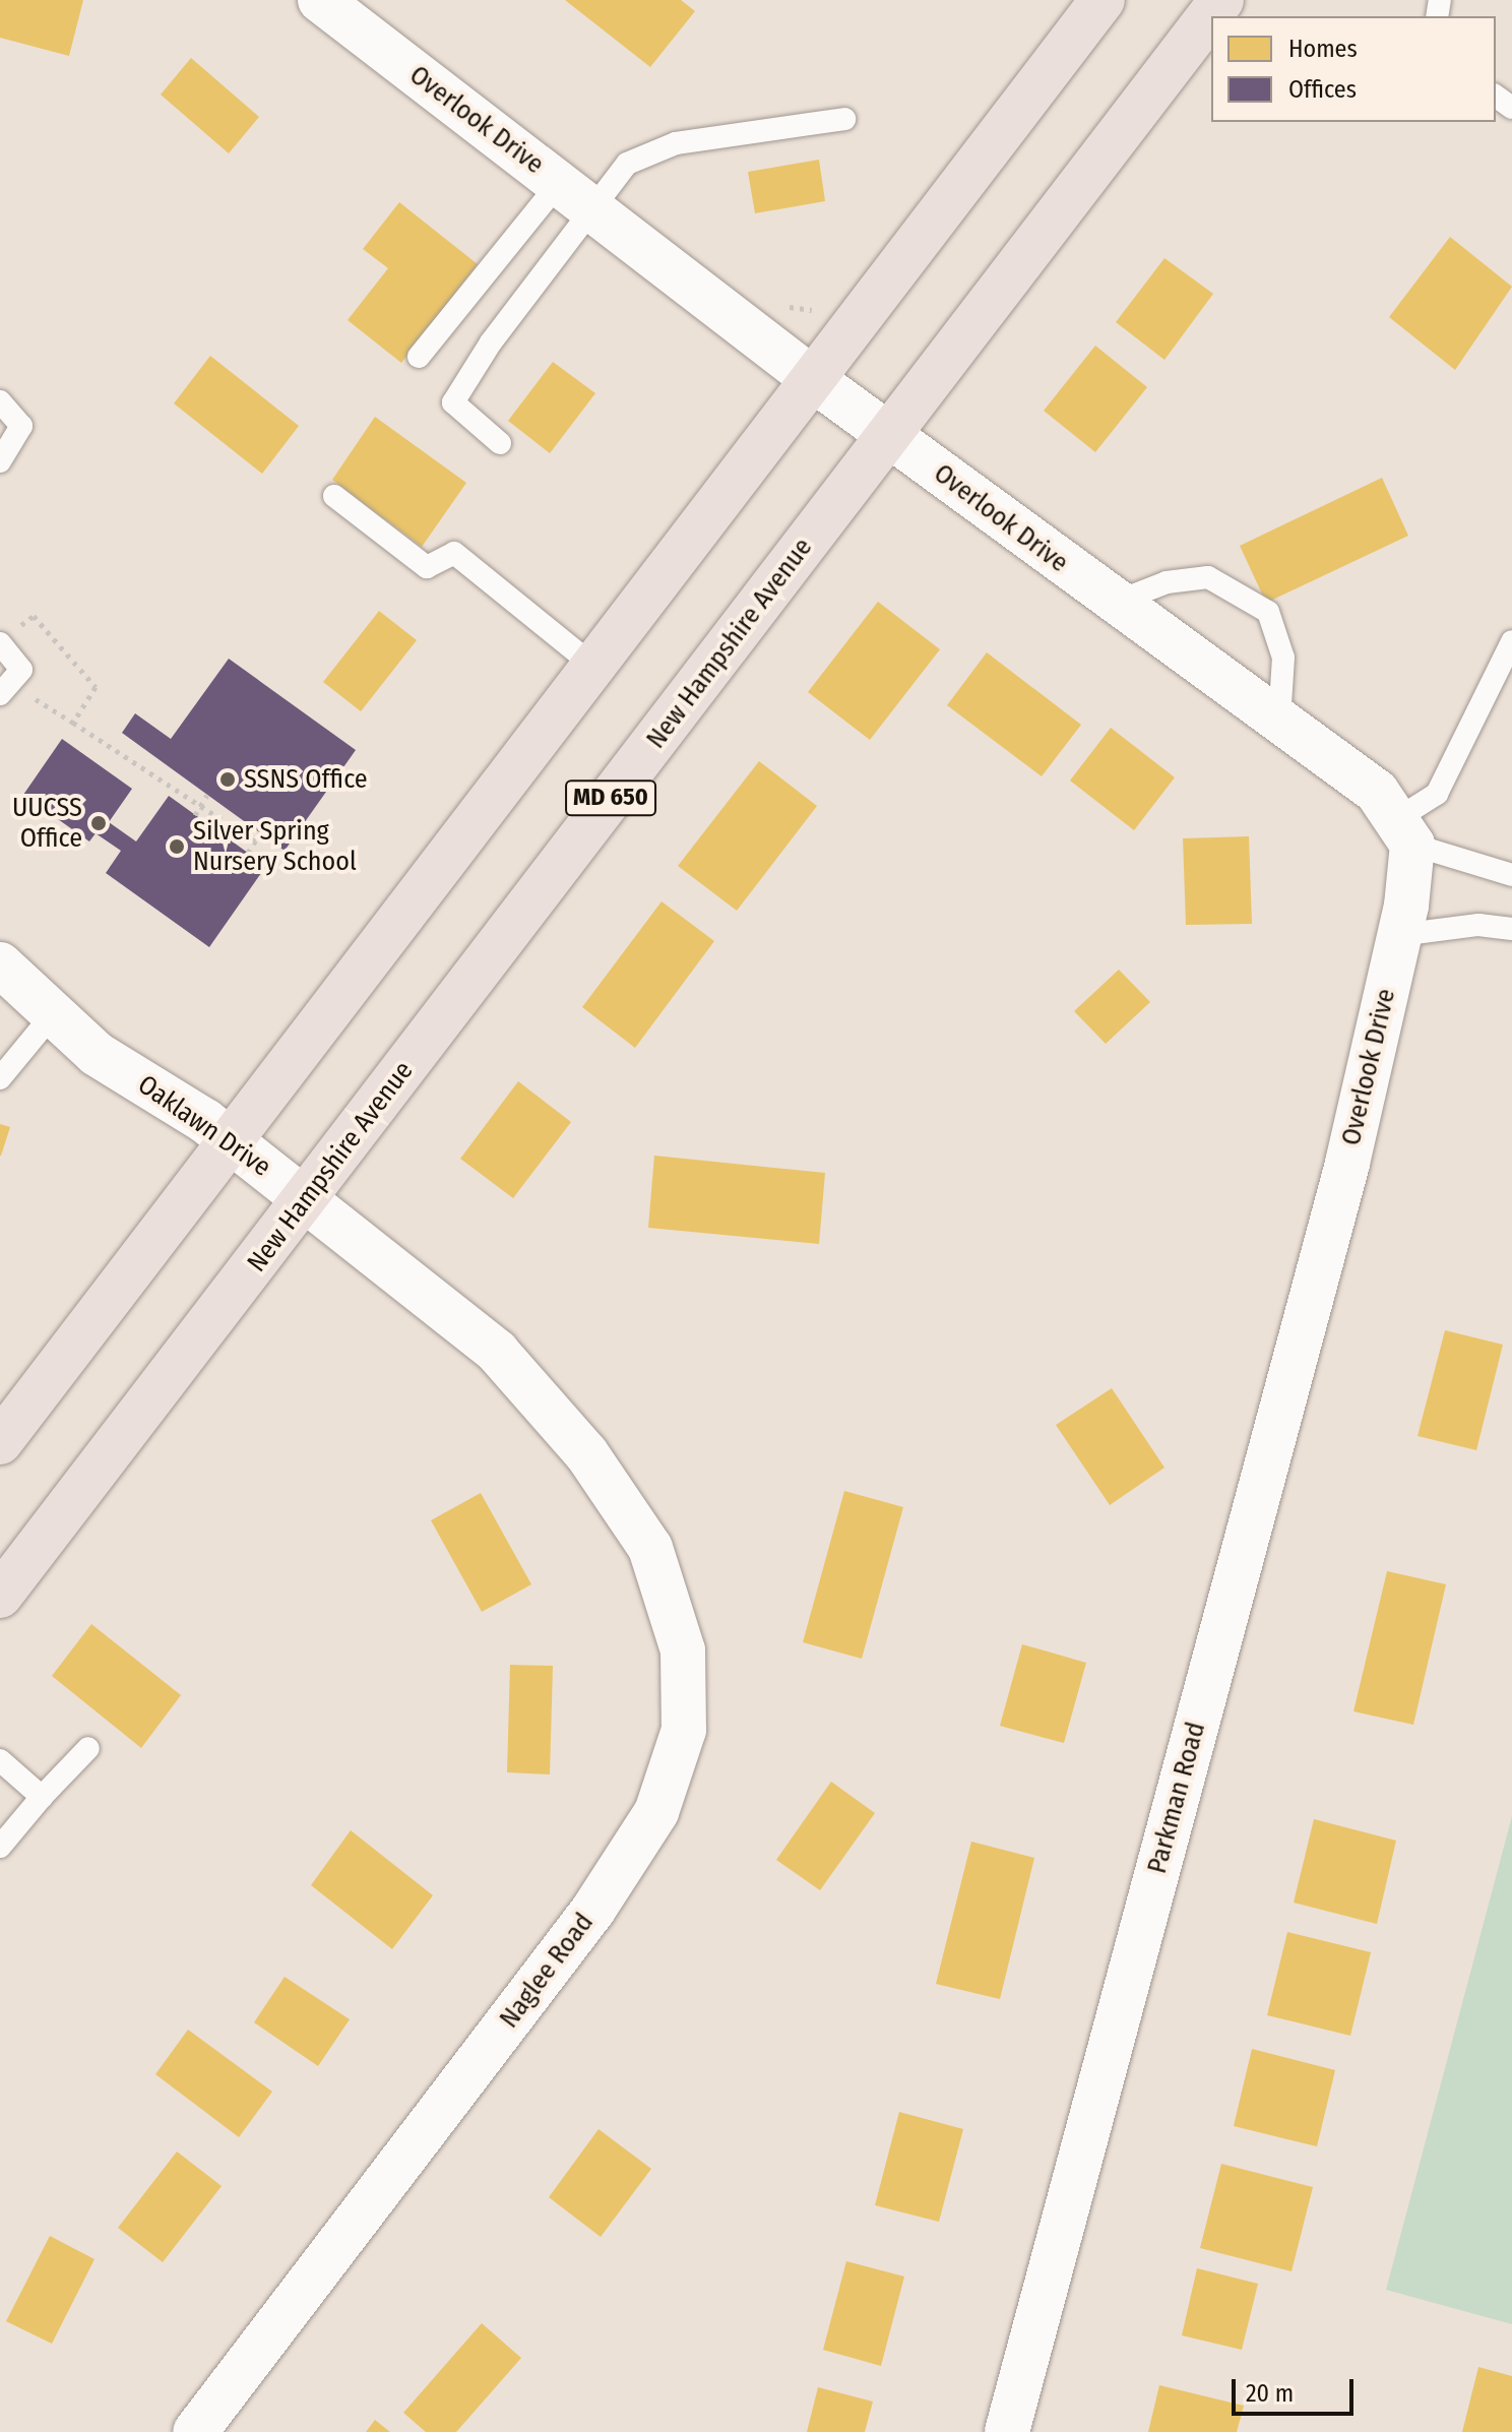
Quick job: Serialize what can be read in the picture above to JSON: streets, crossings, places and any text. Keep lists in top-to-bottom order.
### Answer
{
  "streets": {
    "main road": ["New Hampshire Avenue", "MD 650"],
    "street": [
      "Overlook Drive",
      "Oaklawn Drive",
      "Parkman Road",
      "Naglee Road"
    ]
  },
  "crossings": [
    ["Overlook Drive", "New Hampshire Avenue"],
    ["Overlook Drive", "Parkman Road"],
    ["New Hampshire Avenue", "Oaklawn Drive"],
    ["Oaklawn Drive", "Naglee Road"]
  ],
  "places": ["SSNS Office", "UUCSS Office", "Silver Spring Nursery School"],
  "legend": ["Homes", "Offices"],
  "scale_bar": "20 m"
}
